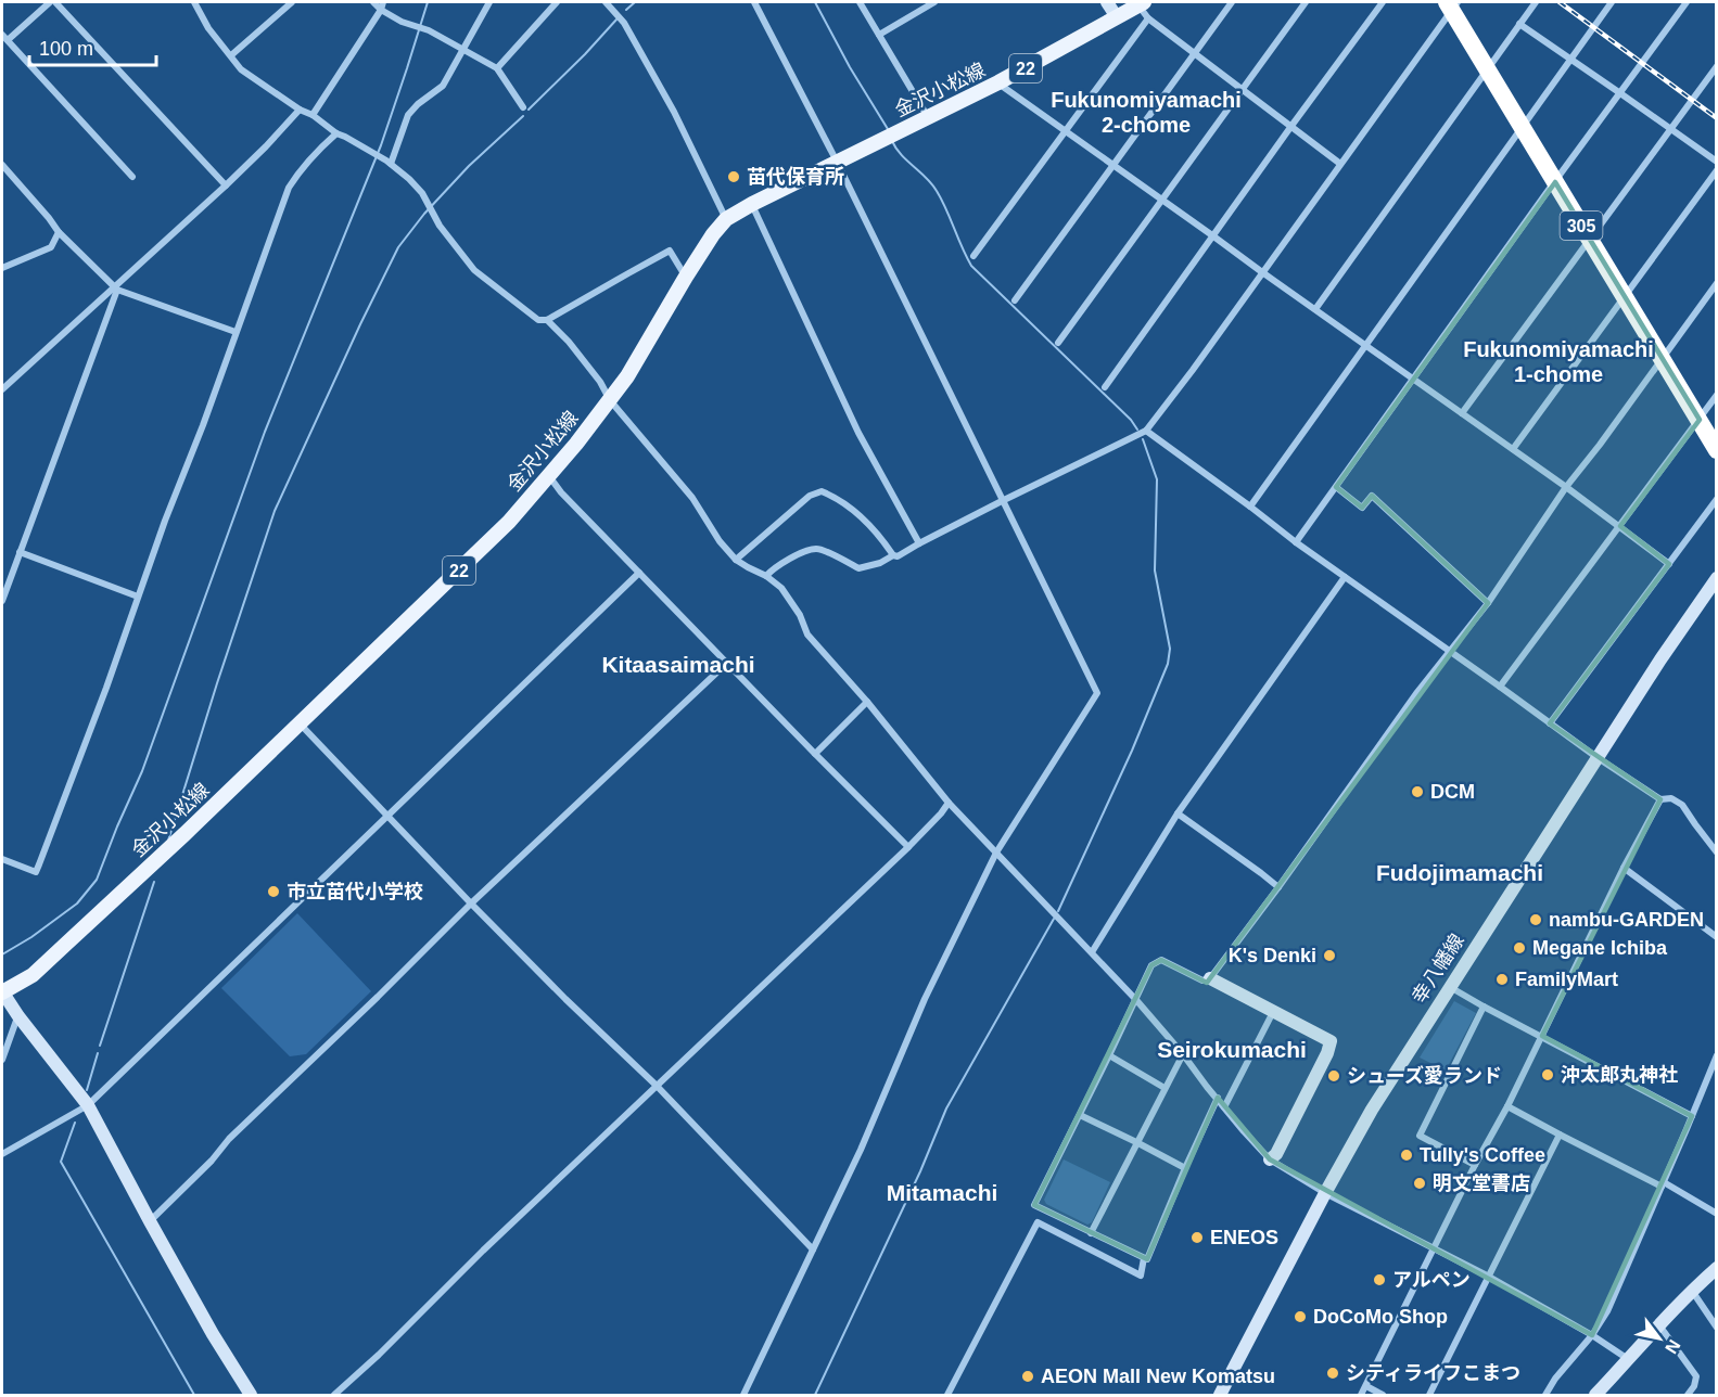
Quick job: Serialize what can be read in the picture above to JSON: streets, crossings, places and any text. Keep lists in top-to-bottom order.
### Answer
{
  "streets": {
    "highway": ["305"],
    "main road": ["22", "金沢小松線"],
    "street": ["幸八幡線"]
  },
  "districts": [
    "Fukunomiyamachi 2-chome",
    "Fukunomiyamachi 1-chome",
    "Kitaasaimachi",
    "Fudojimamachi",
    "Seirokumachi",
    "Mitamachi"
  ],
  "places": [
    "苗代保育所",
    "DCM",
    "市立苗代小学校",
    "nambu-GARDEN",
    "Megane Ichiba",
    "K's Denki",
    "FamilyMart",
    "沖太郎丸神社",
    "シューズ愛ランド",
    "Tully's Coffee",
    "明文堂書店",
    "ENEOS",
    "アルペン",
    "DoCoMo Shop",
    "シティライフこまつ",
    "AEON Mall New Komatsu"
  ],
  "scale_bar": "100 m",
  "north": "bottom right"
}
